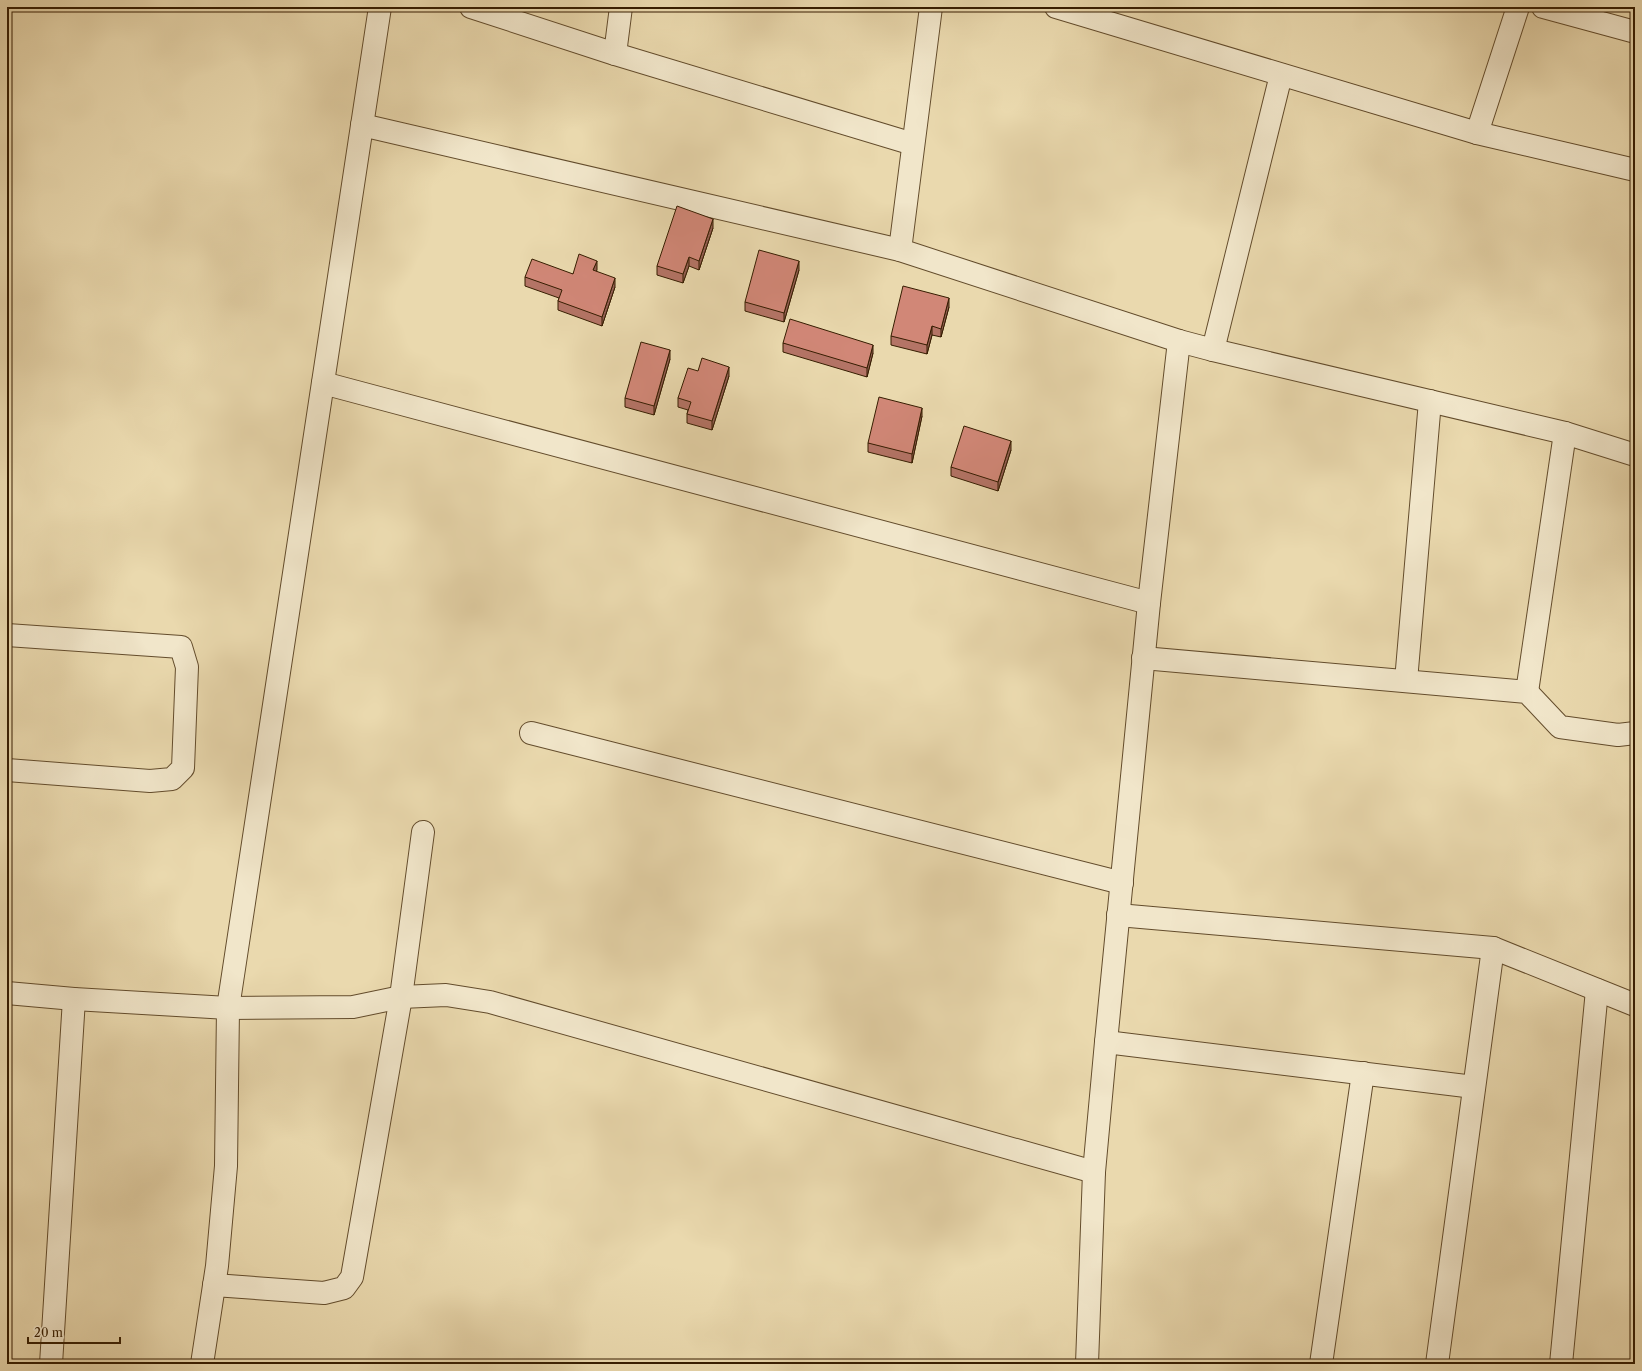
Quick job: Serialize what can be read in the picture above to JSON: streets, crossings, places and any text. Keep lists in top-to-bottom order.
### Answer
{
  "scale_bar": "20 m"
}
